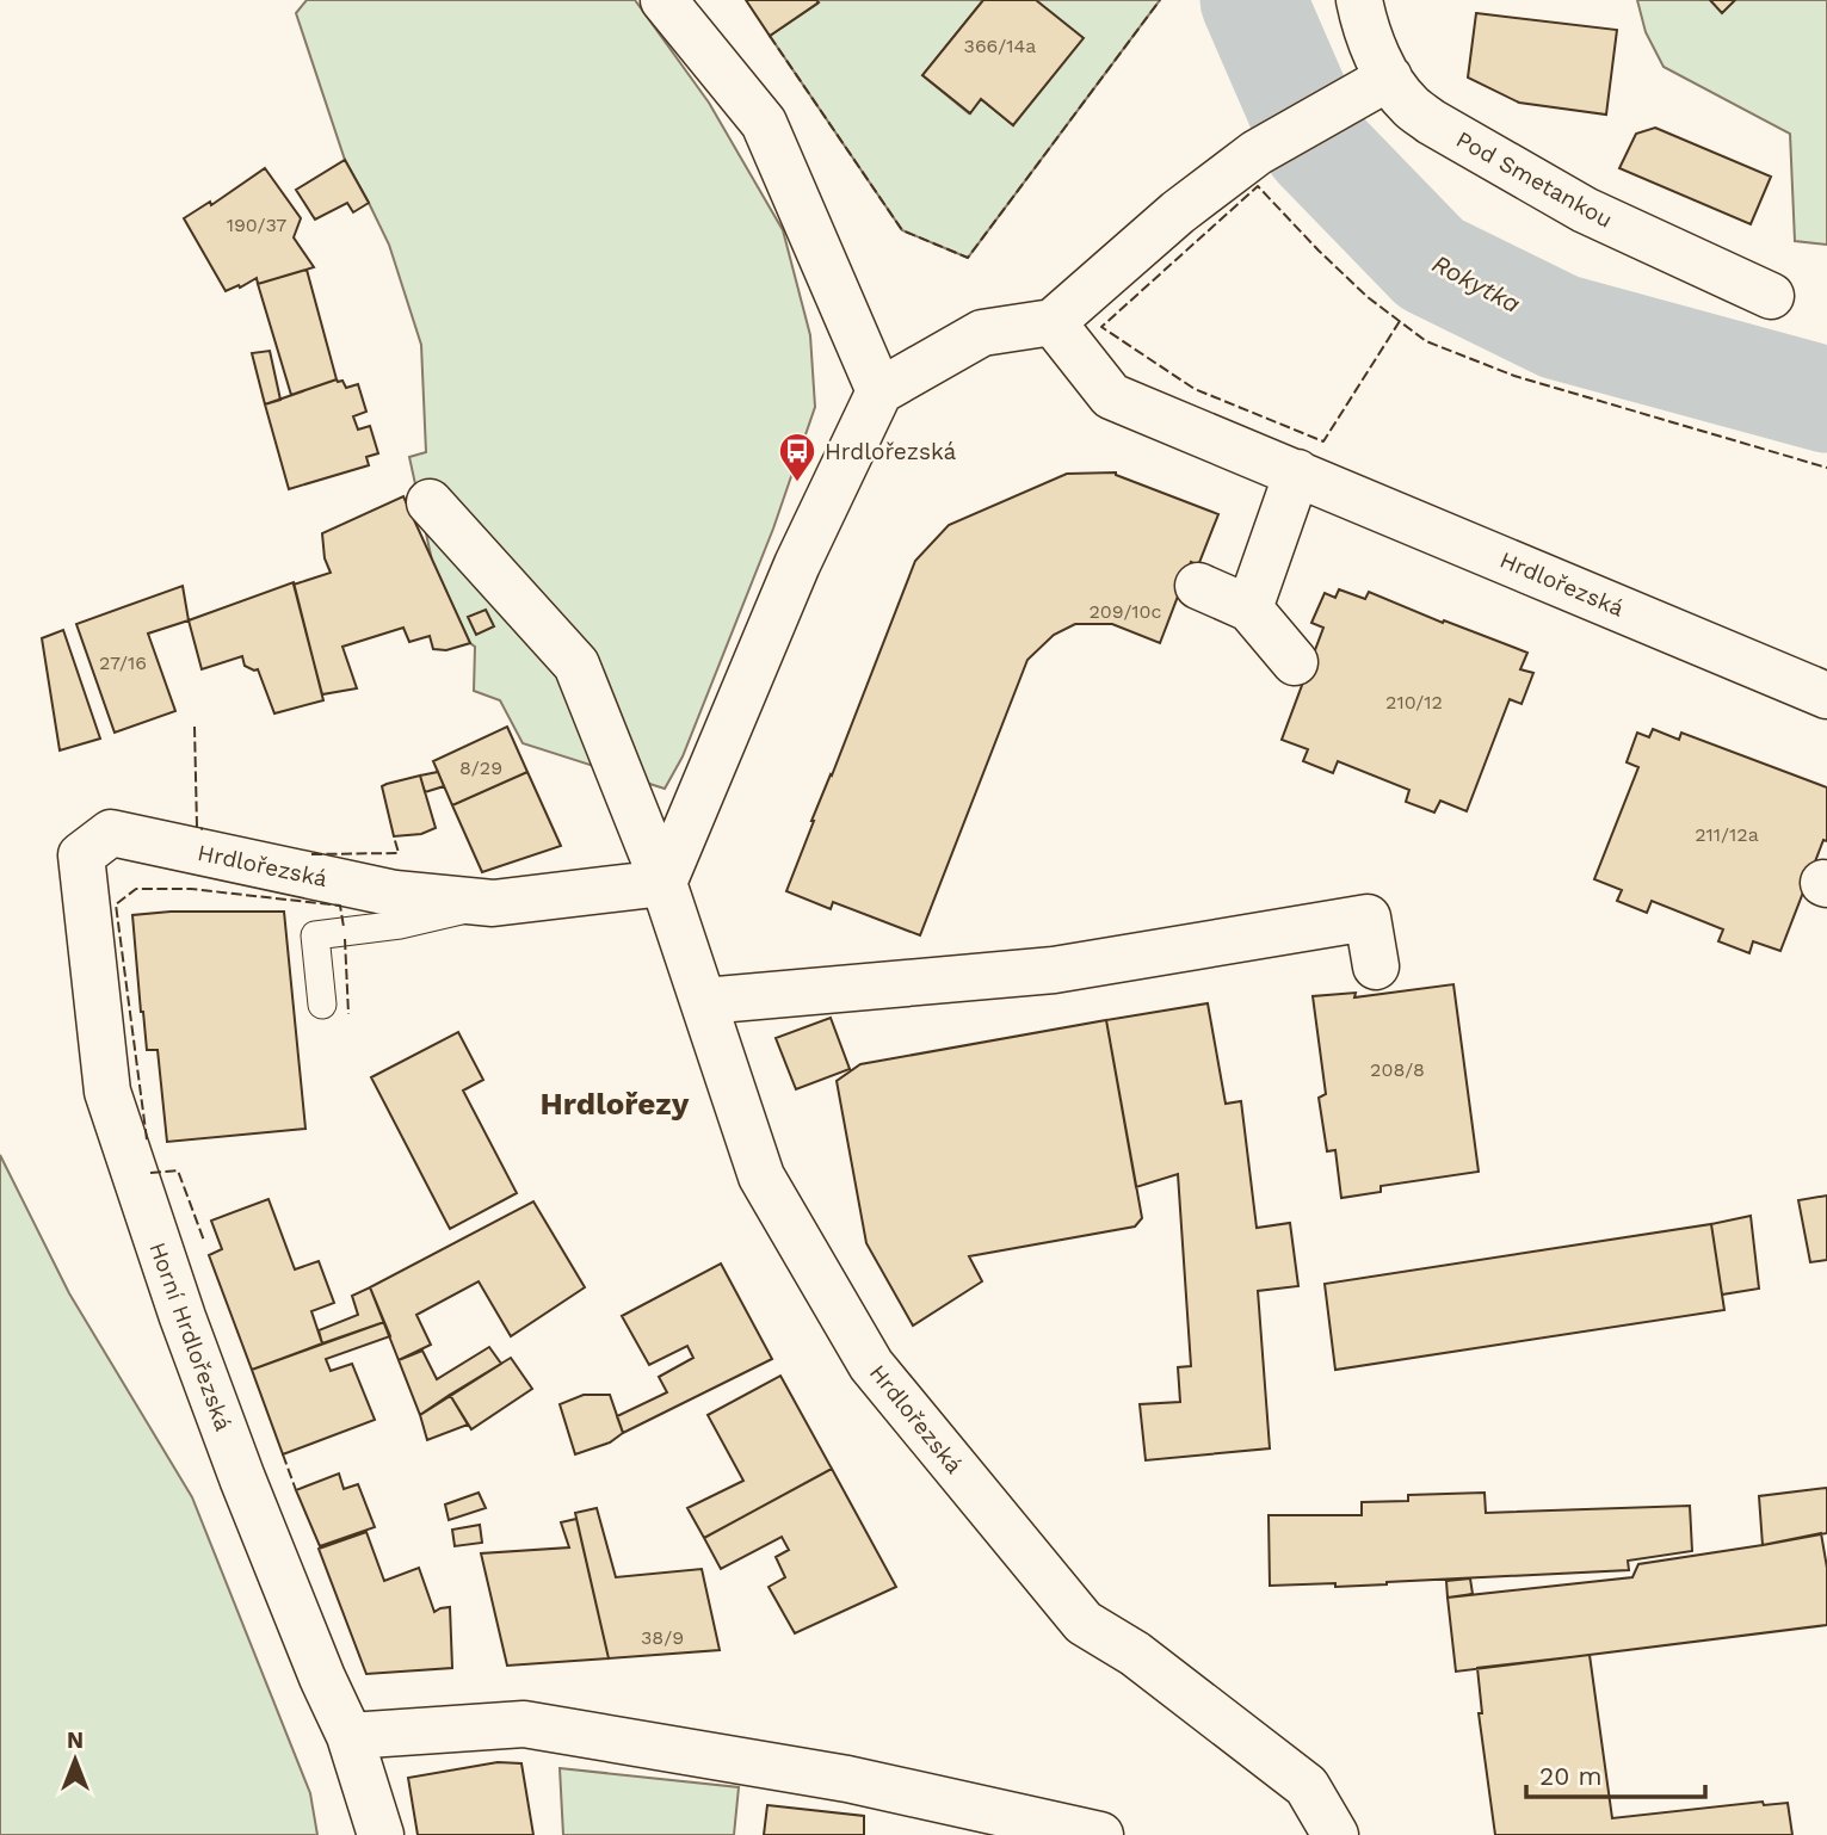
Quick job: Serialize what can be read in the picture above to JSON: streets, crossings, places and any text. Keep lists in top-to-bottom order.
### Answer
{
  "streets": {
    "street": ["Pod Smetankou", "Hrdlořezská", "Horní Hrdlořezská"]
  },
  "crossings": [
    ["Hrdlořezská", "Horní Hrdlořezská"]
  ],
  "districts": ["Hrdlořezy"],
  "water": ["Rokytka"],
  "places": {
    "bus stop": ["Hrdlořezská"]
  },
  "house_numbers": [
    "366/14a",
    "190/37",
    "209/10c",
    "27/16",
    "210/12",
    "8/29",
    "211/12a",
    "208/8",
    "38/9"
  ],
  "scale_bar": "20 m",
  "north": "top"
}
